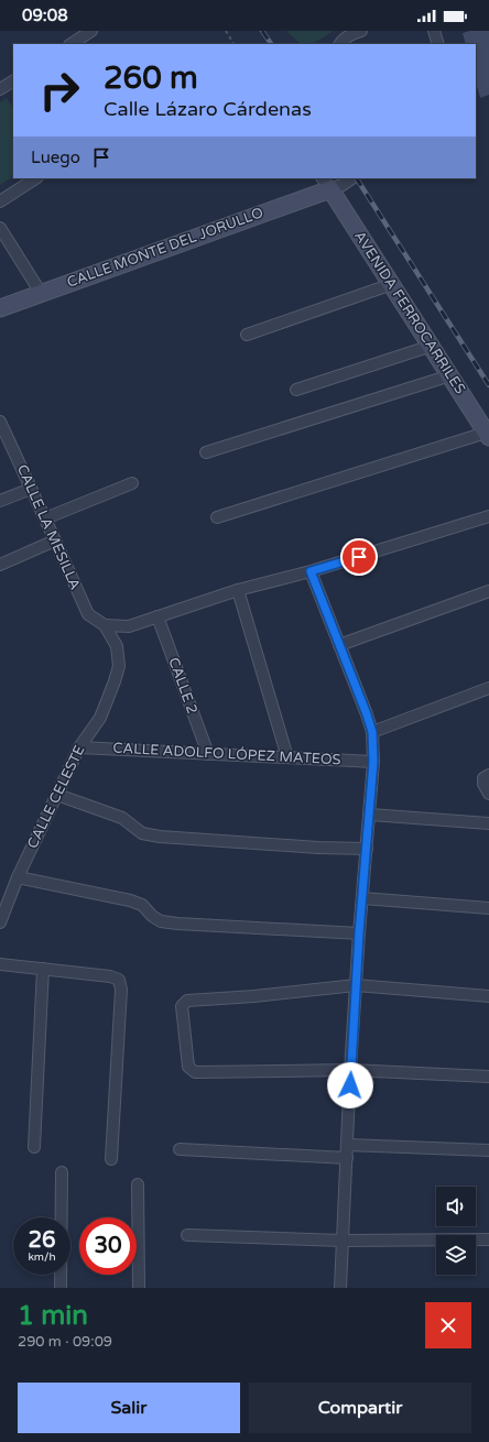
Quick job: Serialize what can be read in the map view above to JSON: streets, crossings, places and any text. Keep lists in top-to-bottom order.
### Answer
{
  "streets": {
    "street": [
      "CALLE MONTE DEL JORULLO",
      "AVENIDA FERROCARRILES",
      "CALLE LA MESILLA",
      "CALLE 2",
      "CALLE ADOLFO LÓPEZ MATEOS",
      "CALLE CELESTE"
    ]
  },
  "crossings": [
    ["CALLE MONTE DEL JORULLO", "AVENIDA FERROCARRILES"],
    ["CALLE LA MESILLA", "CALLE CELESTE"],
    ["CALLE 2", "CALLE ADOLFO LÓPEZ MATEOS"],
    ["CALLE ADOLFO LÓPEZ MATEOS", "CALLE CELESTE"]
  ],
  "page": {
    "status": "09:08",
    "turn": ["260 m", "Calle Lázaro Cárdenas"],
    "then": "Luego",
    "speed": "26 km/h",
    "limit": "30",
    "heading": ["1 min", "290 m · 09:09"],
    "buttons": ["Salir", "Compartir"]
  }
}
